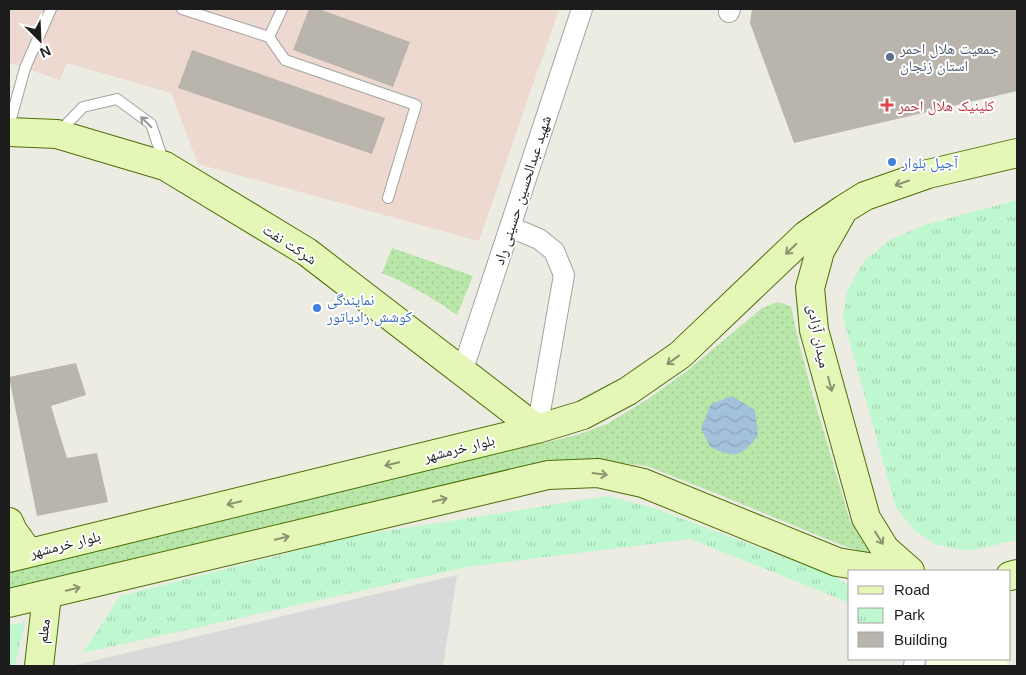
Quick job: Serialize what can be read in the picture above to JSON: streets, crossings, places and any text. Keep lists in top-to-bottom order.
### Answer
{
  "streets": {
    "main road": [
      "شرکت نفت",
      "میدان آزادی",
      "بلوار خرمشهر",
      "معلم"
    ],
    "street": ["شهید عبدالحسین حسینی راد"]
  },
  "crossings": [
    ["شهید عبدالحسین حسینی راد", "شرکت نفت"],
    ["شرکت نفت", "بلوار خرمشهر"],
    ["میدان آزادی", "بلوار خرمشهر"]
  ],
  "one_way": ["بلوار خرمشهر"],
  "places": {
    "other": ["جمعیت هلال احمر استان زنجان", "آجیل بلوار", "نمایندگی کوشش رادیاتور"],
    "health": ["کلینیک هلال احمر"]
  },
  "legend": ["Road", "Park", "Building"],
  "north": "bottom right"
}
